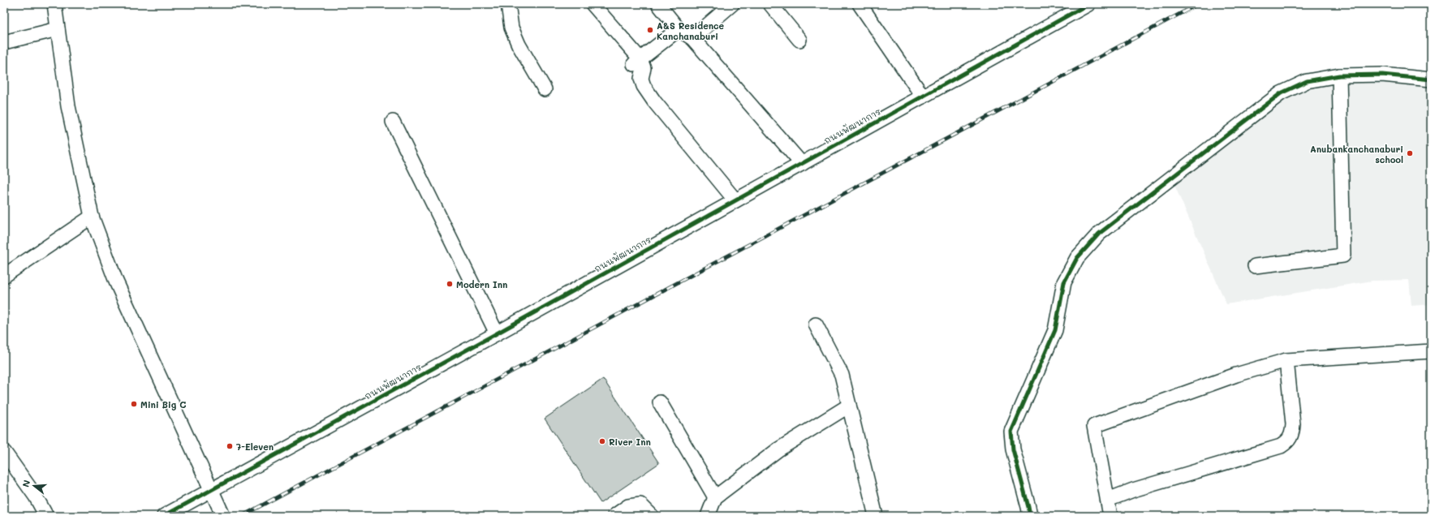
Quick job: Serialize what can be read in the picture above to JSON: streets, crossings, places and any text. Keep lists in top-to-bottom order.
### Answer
{
  "streets": {
    "street": ["ถนนพัฒนาการ"]
  },
  "places": [
    "A&S Residence Kanchanaburi",
    "Anubankanchanaburi school",
    "Modern Inn",
    "Mini Big C",
    "River Inn",
    "7-Eleven"
  ],
  "north": "left"
}
